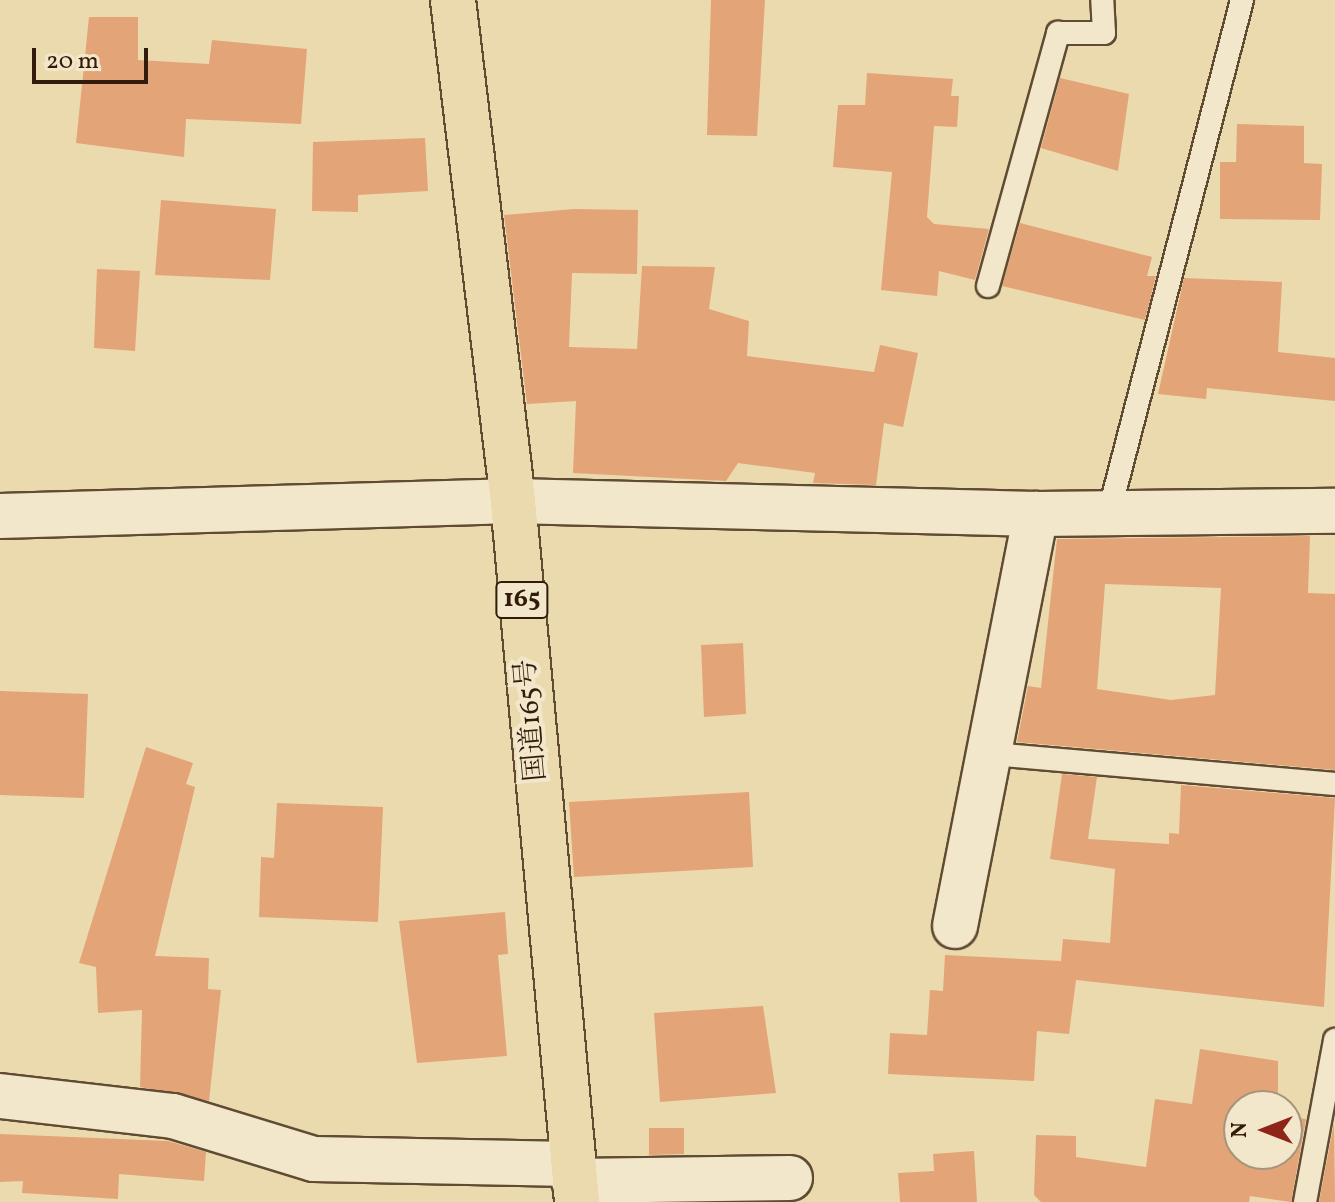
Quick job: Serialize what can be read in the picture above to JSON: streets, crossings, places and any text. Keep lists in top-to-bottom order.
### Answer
{
  "streets": {
    "highway": ["165", "国道165号"]
  },
  "scale_bar": "20 m",
  "north": "left"
}
